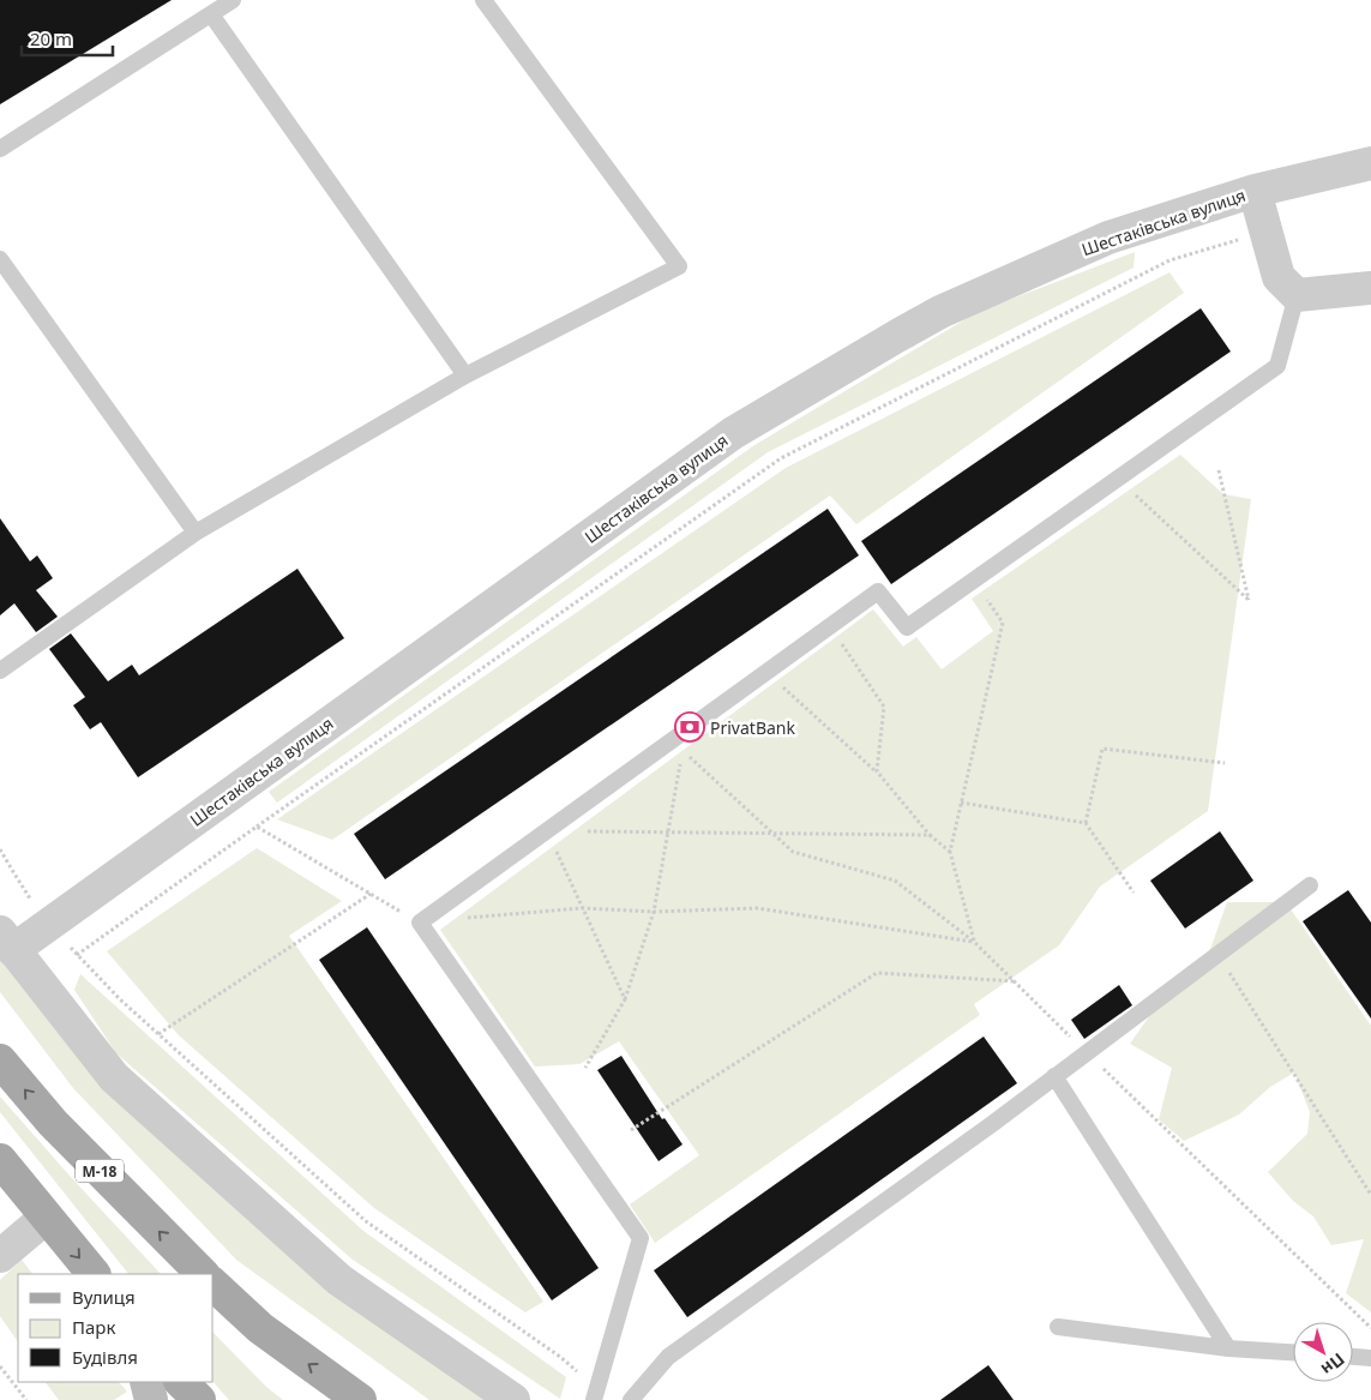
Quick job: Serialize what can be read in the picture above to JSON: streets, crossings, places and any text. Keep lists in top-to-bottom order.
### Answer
{
  "streets": {
    "main road": ["М-18"],
    "street": ["Шестаківська вулиця"]
  },
  "places": {
    "bank": ["PrivatBank"]
  },
  "legend": ["Вулиця", "Парк", "Будівля"],
  "scale_bar": "20 m",
  "north": "bottom right"
}
